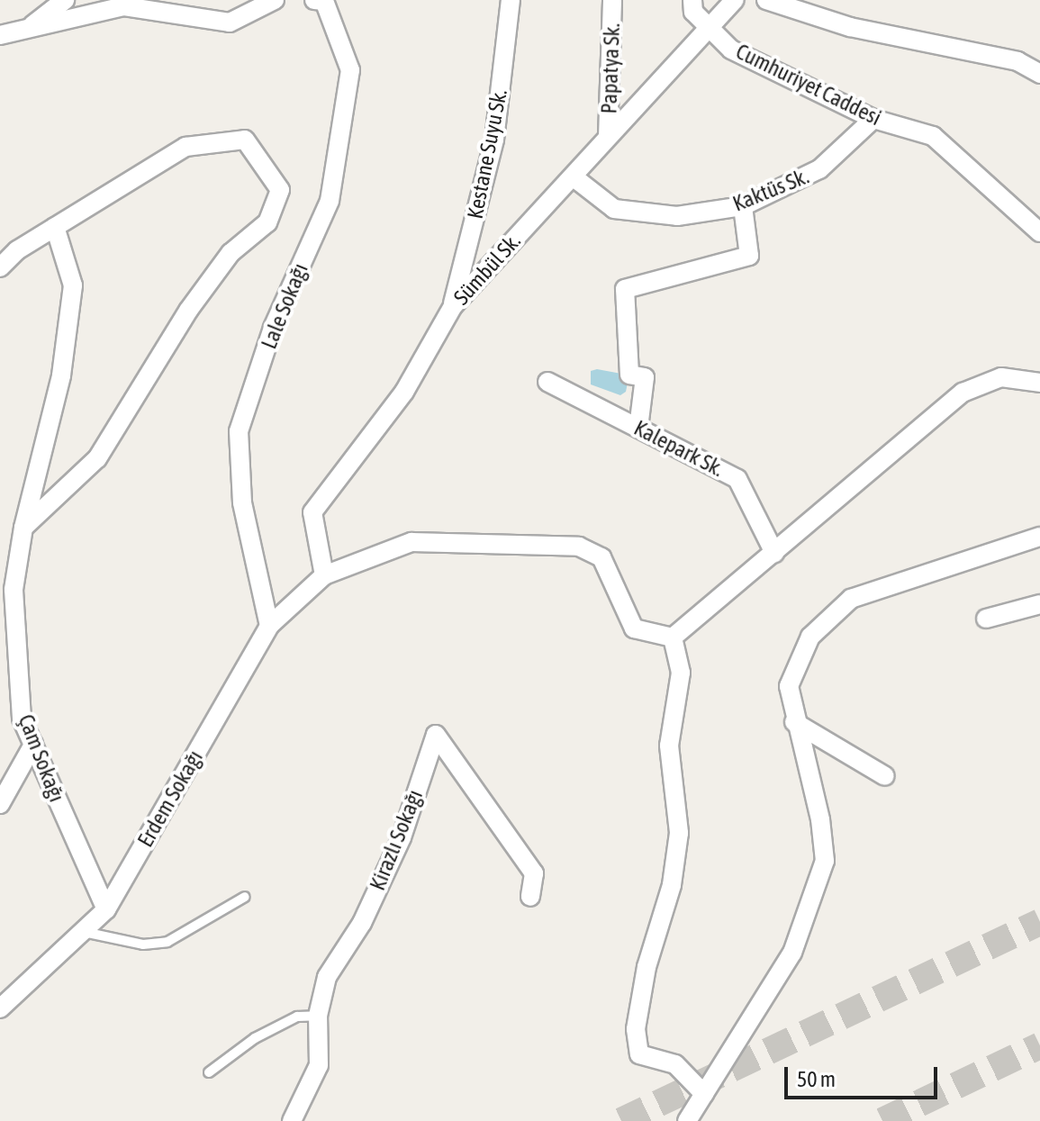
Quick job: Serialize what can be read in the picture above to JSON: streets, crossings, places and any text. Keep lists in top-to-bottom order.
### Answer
{
  "streets": {
    "street": [
      "Papatya Sk.",
      "Cumhuriyet Caddesi",
      "Kestane Suyu Sk.",
      "Kaktüs Sk.",
      "Sümbül Sk.",
      "Lale Sokağı",
      "Kalepark Sk.",
      "Çam Sokağı",
      "Erdem Sokağı",
      "Kirazlı Sokağı"
    ]
  },
  "crossings": [
    ["Papatya Sk.", "Sümbül Sk."],
    ["Cumhuriyet Caddesi", "Kaktüs Sk."],
    ["Cumhuriyet Caddesi", "Sümbül Sk."],
    ["Kestane Suyu Sk.", "Sümbül Sk."],
    ["Kaktüs Sk.", "Sümbül Sk."],
    ["Sümbül Sk.", "Erdem Sokağı"],
    ["Lale Sokağı", "Erdem Sokağı"],
    ["Çam Sokağı", "Erdem Sokağı"]
  ],
  "scale_bar": "50 m"
}
